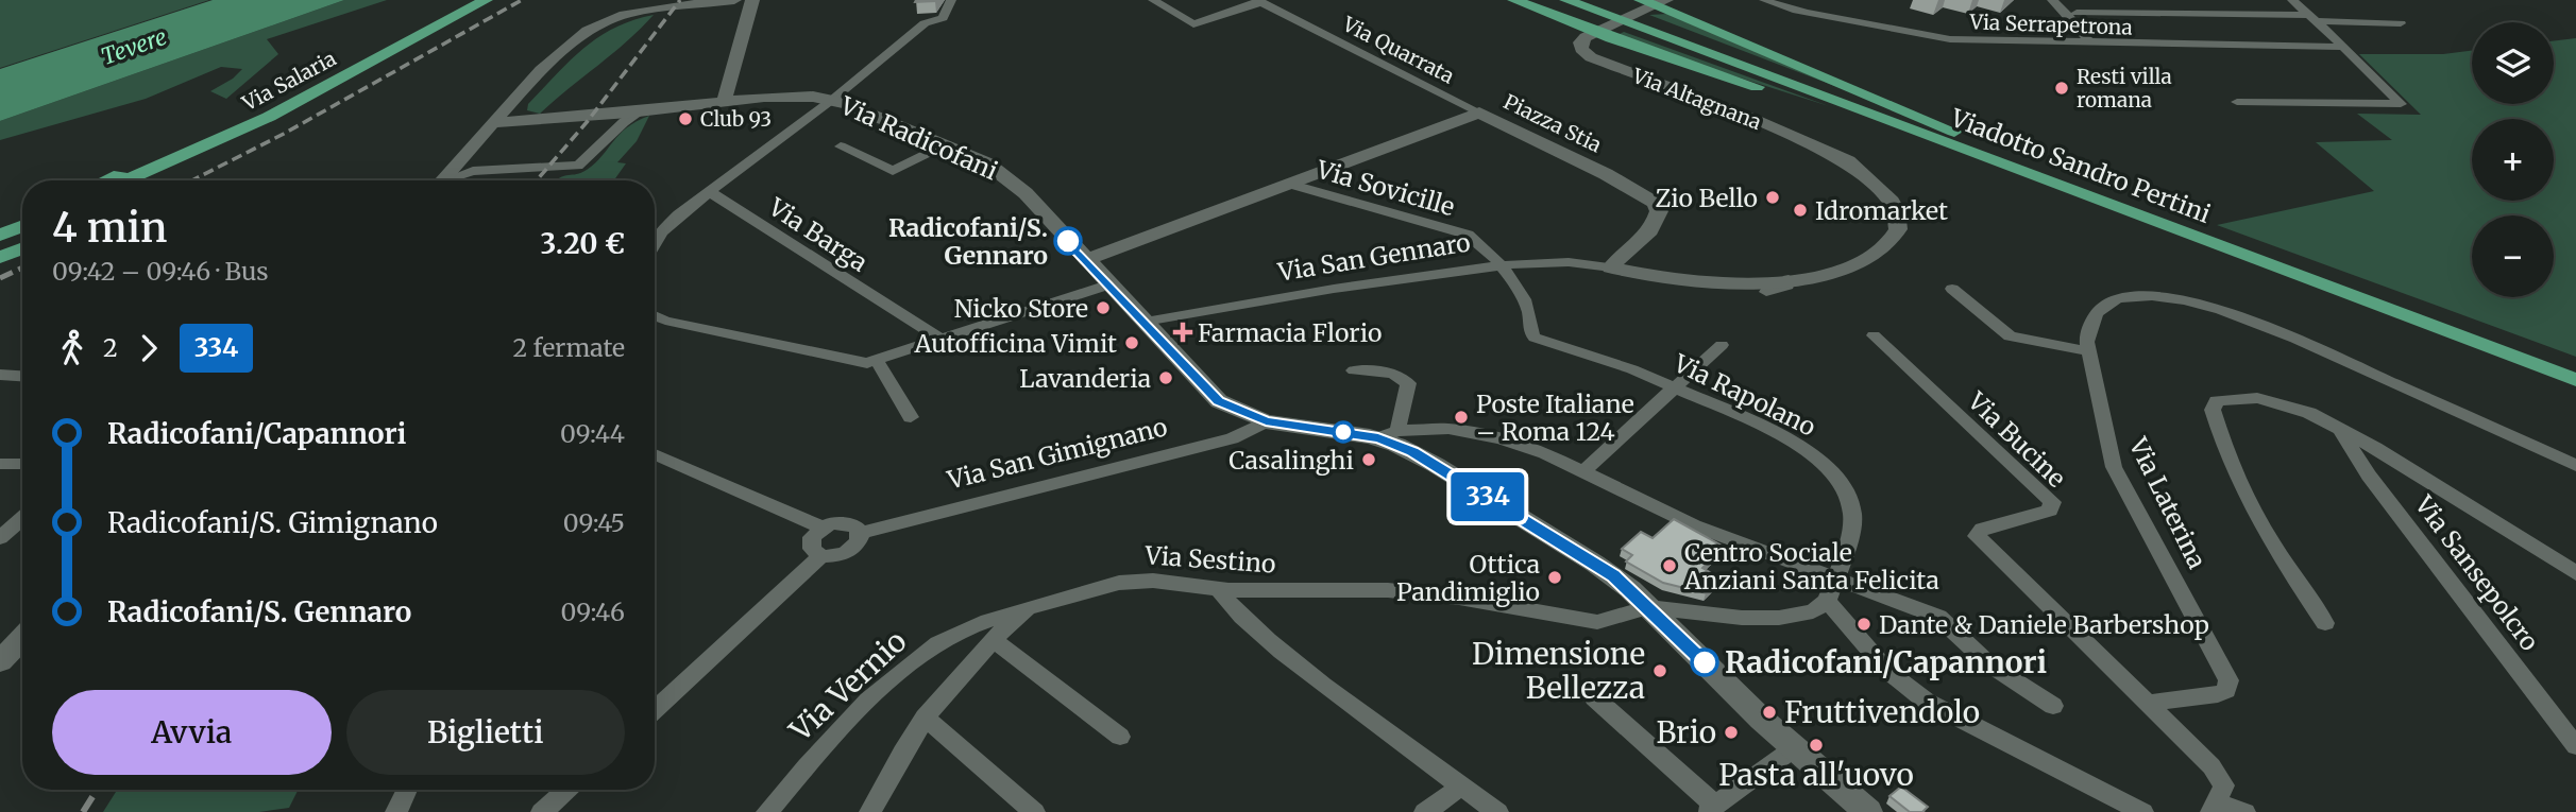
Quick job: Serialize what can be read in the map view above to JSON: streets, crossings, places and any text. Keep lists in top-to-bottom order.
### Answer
{
  "streets": {
    "main road": ["Via Salaria", "Viadotto Sandro Pertini"],
    "street": [
      "Via Serrapetrona",
      "Via Quarrata",
      "Via Altagnana",
      "Piazza Stia",
      "Via Radicofani",
      "Via Sovicille",
      "Via Barga",
      "Via San Gennaro",
      "Via Rapolano",
      "Via Bucine",
      "Via San Gimignano",
      "Via Laterina",
      "Via Sestino",
      "Via Sansepolcro",
      "Via Vernio"
    ]
  },
  "crossings": [
    ["Via Quarrata", "Piazza Stia"],
    ["Via Altagnana", "Via San Gennaro"],
    ["Via Radicofani", "Via San Gennaro"],
    ["Via Radicofani", "Via San Gimignano"],
    ["Via Radicofani", "Via Sestino"],
    ["Via Sovicille", "Via San Gennaro"],
    ["Via Sovicille", "Via Rapolano"],
    ["Via San Gennaro", "Via Rapolano"],
    ["Via Bucine", "Via Laterina"],
    ["Via Sestino", "Via Vernio"]
  ],
  "water": ["Tevere"],
  "places": {
    "other": [
      "Resti villa romana",
      "Club 93",
      "Zio Bello",
      "Idromarket",
      "Radicofani/S. Gennaro",
      "Nicko Store",
      "Autofficina Vimit",
      "Lavanderia",
      "Poste Italiane – Roma 124",
      "Casalinghi",
      "Centro Sociale Anziani Santa Felicita",
      "Ottica Pandimiglio",
      "Dante & Daniele Barbershop",
      "Radicofani/Capannori",
      "Dimensione Bellezza",
      "Fruttivendolo",
      "Brio",
      "Pasta all'uovo"
    ],
    "health": ["Farmacia Florio"]
  },
  "lines": ["bus line 334"],
  "page": {
    "on_map": "334",
    "map_buttons": ["+", "−"],
    "heading": ["4 min", "09:42 – 09:46 · Bus", "3.20 €"],
    "legs": ["2", "334", "2 fermate"],
    "list": [
      {
        "name": "Radicofani/Capannori",
        "value": "09:44"
      },
      {
        "name": "Radicofani/S. Gimignano",
        "value": "09:45"
      },
      {
        "name": "Radicofani/S. Gennaro",
        "value": "09:46"
      }
    ],
    "buttons": ["Avvia", "Biglietti"]
  }
}
